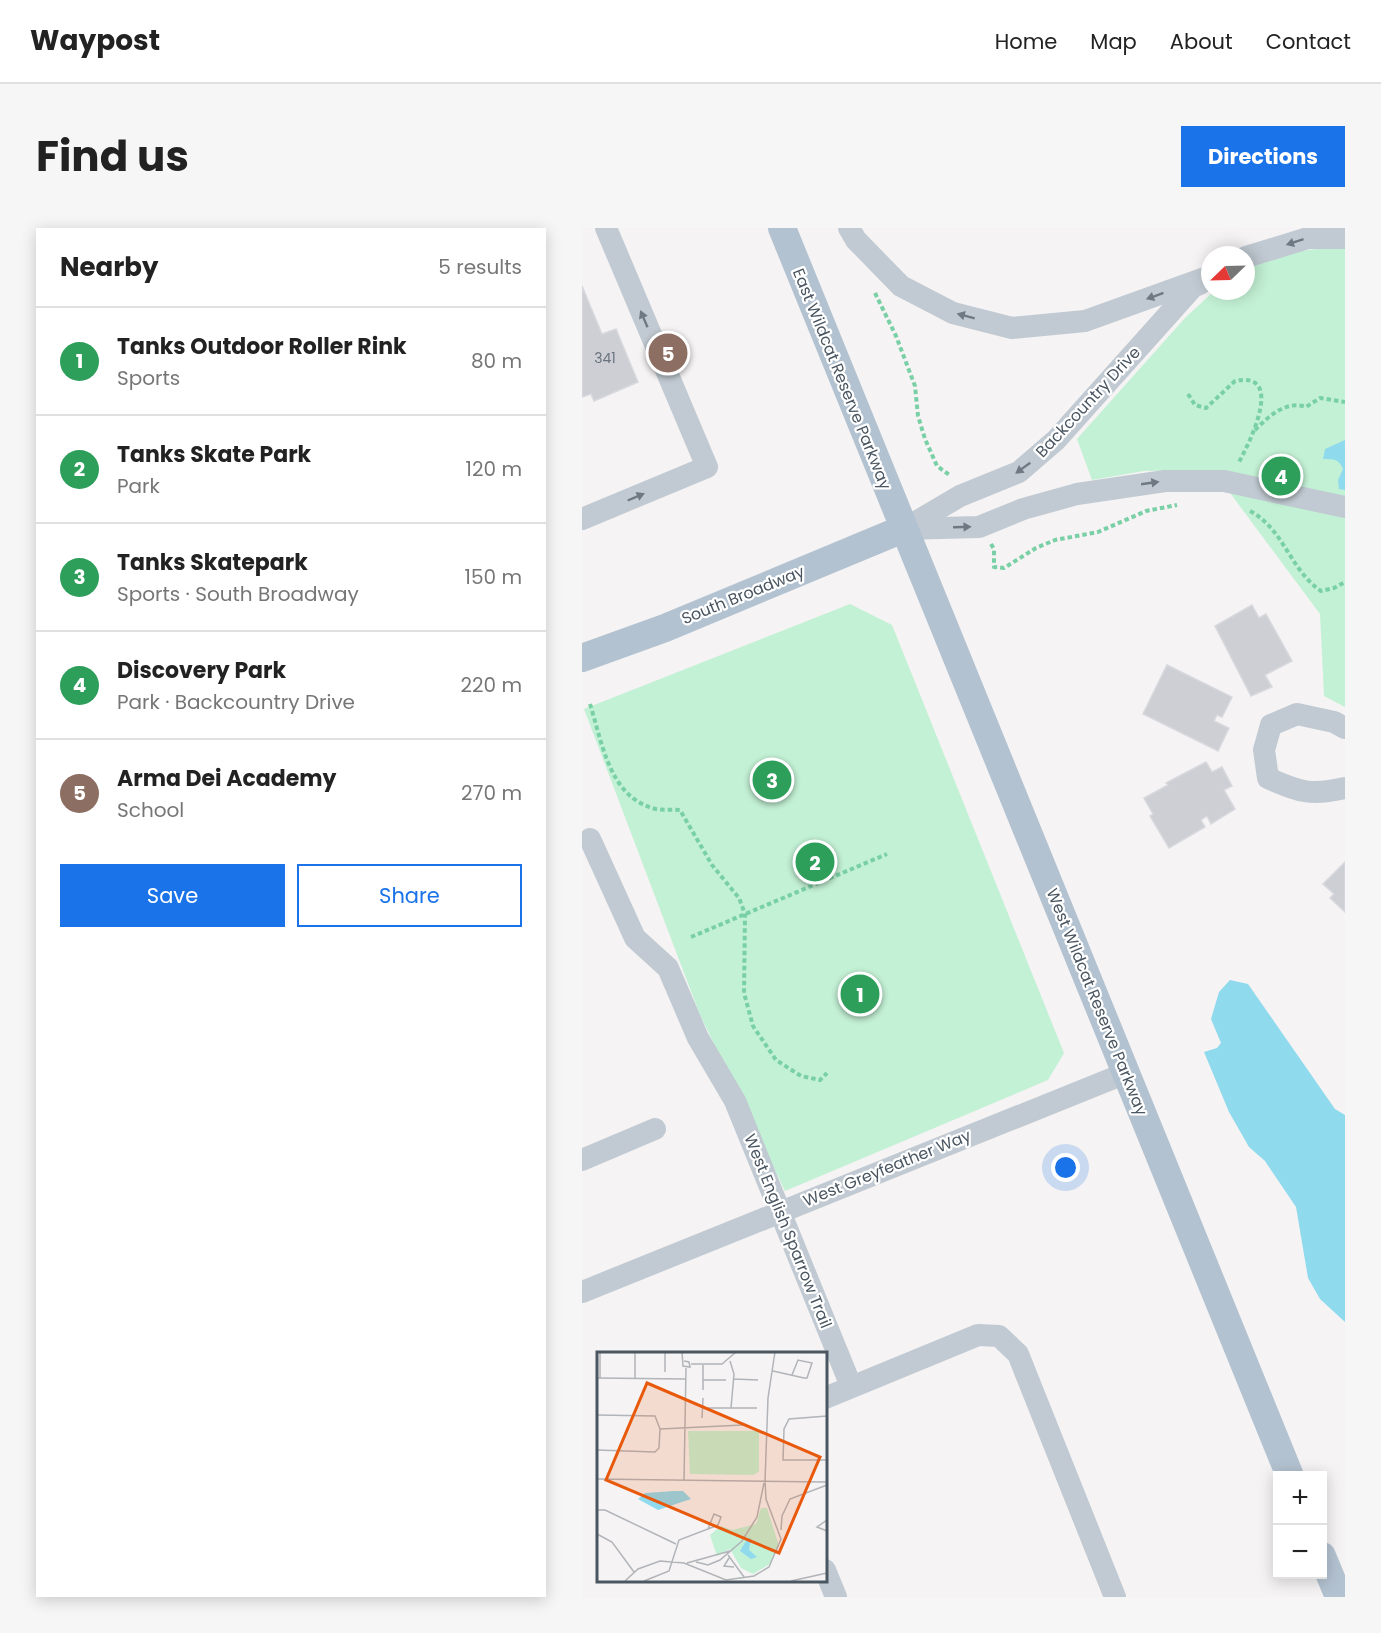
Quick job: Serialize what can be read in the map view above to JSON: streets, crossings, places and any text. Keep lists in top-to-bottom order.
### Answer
{
  "streets": {
    "main road": ["East Wildcat Reserve Parkway", "South Broadway", "West Wildcat Reserve Parkway"],
    "street": ["Backcountry Drive", "West Greyfeather Way", "West English Sparrow Trail"]
  },
  "crossings": [
    ["East Wildcat Reserve Parkway", "Backcountry Drive"],
    ["East Wildcat Reserve Parkway", "South Broadway"],
    ["East Wildcat Reserve Parkway", "West Wildcat Reserve Parkway"],
    ["Backcountry Drive", "South Broadway"],
    ["Backcountry Drive", "West Wildcat Reserve Parkway"],
    ["South Broadway", "West Wildcat Reserve Parkway"],
    ["West Wildcat Reserve Parkway", "West Greyfeather Way"],
    ["West Greyfeather Way", "West English Sparrow Trail"]
  ],
  "house_numbers": ["341"],
  "north": "bottom left",
  "page": {
    "header": "Waypost",
    "nav": [
      "Home",
      "Map",
      "About",
      "Contact"
    ],
    "title": "Find us",
    "buttons": [
      "Directions",
      ["Save", "Share"]
    ],
    "heading": ["Nearby", "5 results"],
    "list": [
      {
        "mark": "1",
        "name": "Tanks Outdoor Roller Rink",
        "note": "Sports",
        "value": "80 m"
      },
      {
        "mark": "2",
        "name": "Tanks Skate Park",
        "note": "Park",
        "value": "120 m"
      },
      {
        "mark": "3",
        "name": "Tanks Skatepark",
        "note": "Sports · South Broadway",
        "value": "150 m"
      },
      {
        "mark": "4",
        "name": "Discovery Park",
        "note": "Park · Backcountry Drive",
        "value": "220 m"
      },
      {
        "mark": "5",
        "name": "Arma Dei Academy",
        "note": "School",
        "value": "270 m"
      }
    ],
    "pins": [
      "5",
      "4",
      "3",
      "2",
      "1"
    ],
    "map_buttons": ["+", "−"]
  }
}
